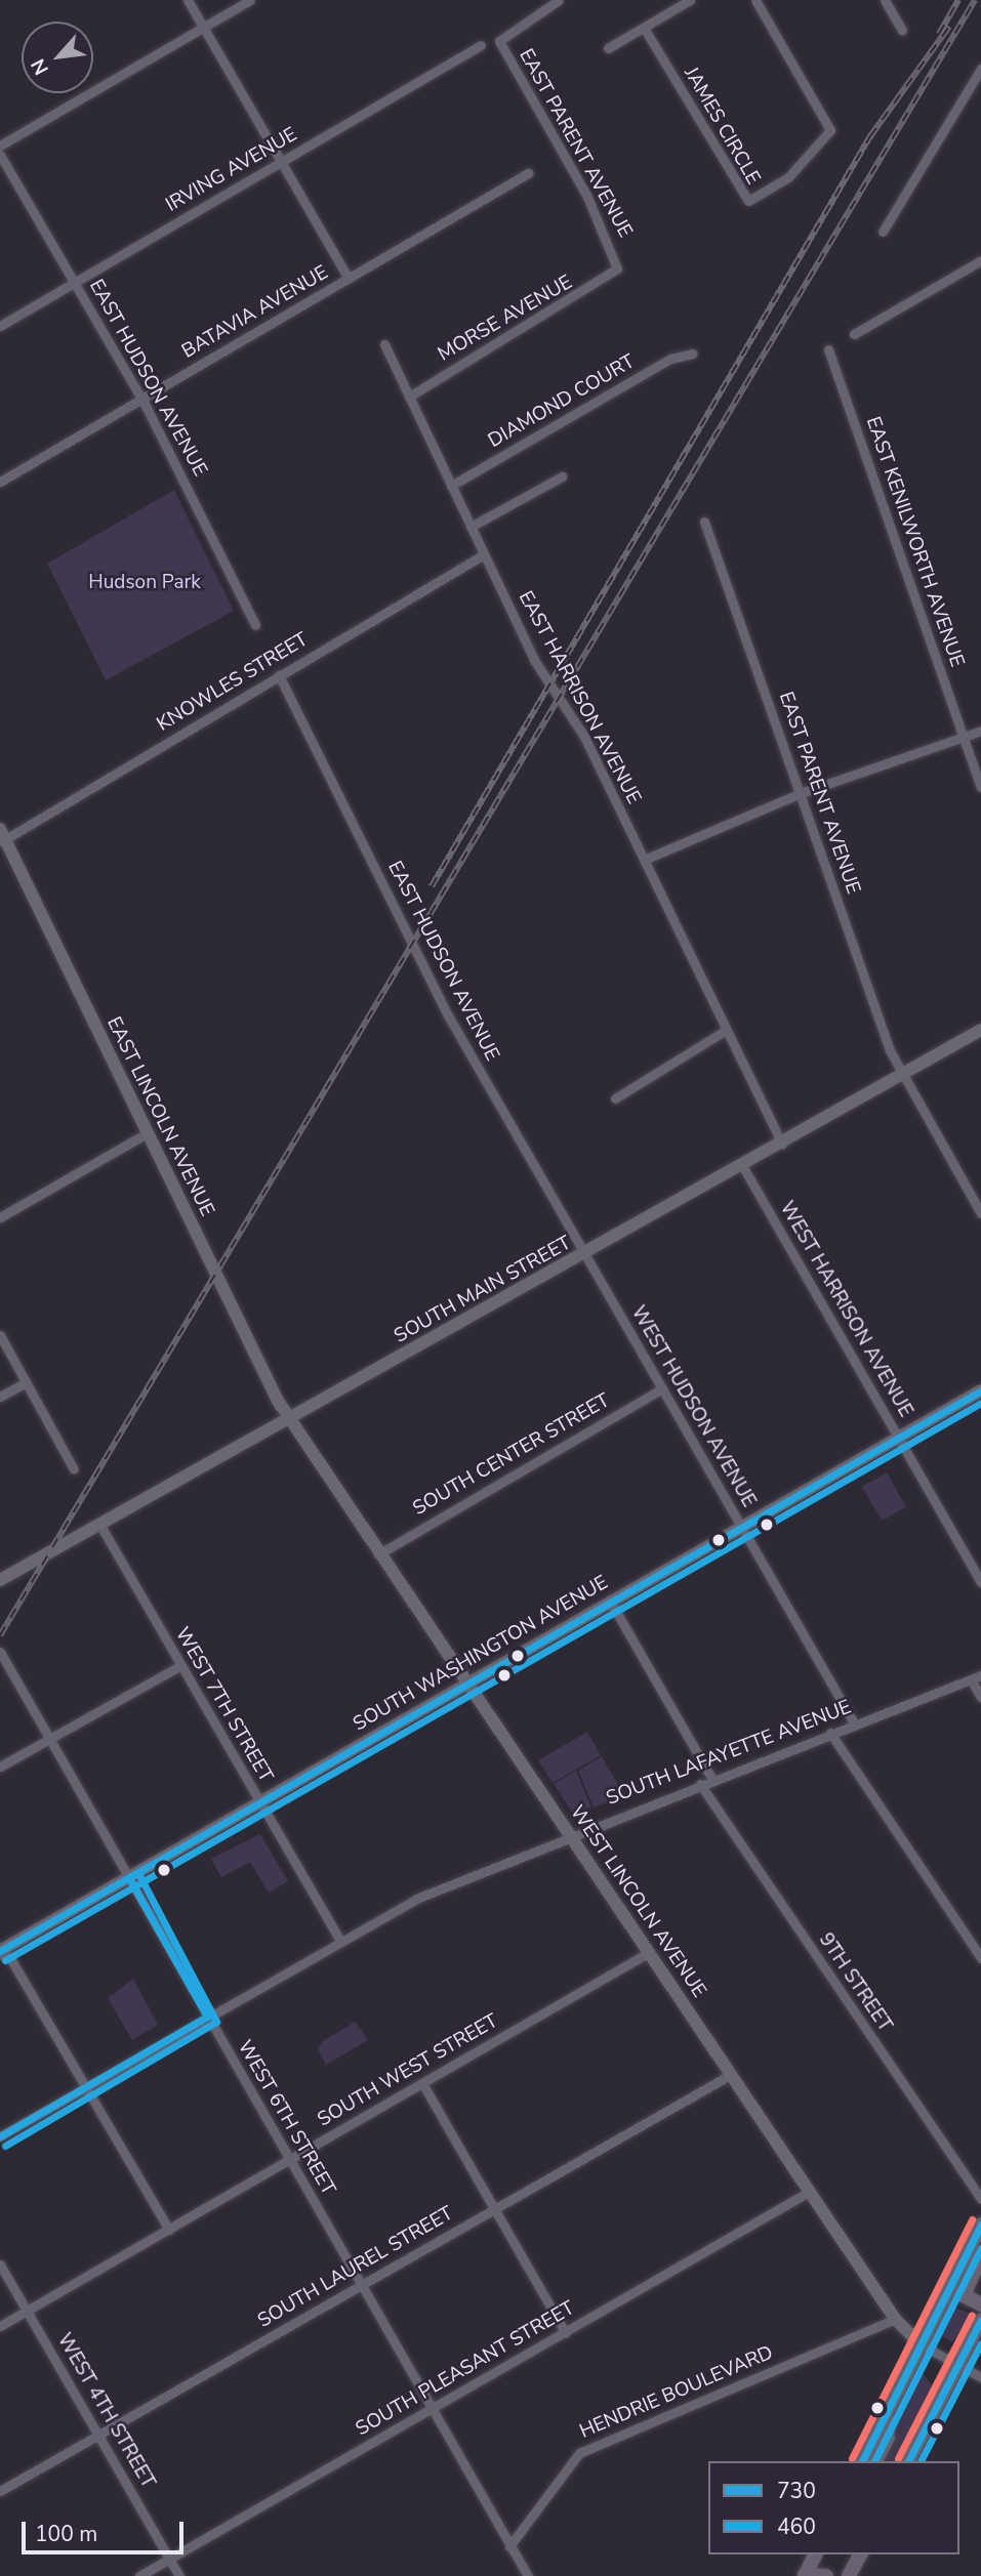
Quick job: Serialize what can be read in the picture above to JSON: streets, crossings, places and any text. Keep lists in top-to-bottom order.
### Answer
{
  "streets": {
    "main road": [
      "EAST LINCOLN AVENUE",
      "SOUTH MAIN STREET",
      "SOUTH WASHINGTON AVENUE",
      "WEST LINCOLN AVENUE"
    ],
    "street": [
      "JAMES CIRCLE",
      "EAST PARENT AVENUE",
      "IRVING AVENUE",
      "BATAVIA AVENUE",
      "MORSE AVENUE",
      "EAST HUDSON AVENUE",
      "DIAMOND COURT",
      "EAST KENILWORTH AVENUE",
      "KNOWLES STREET",
      "EAST HARRISON AVENUE",
      "WEST HARRISON AVENUE",
      "WEST HUDSON AVENUE",
      "SOUTH CENTER STREET",
      "WEST 7TH STREET",
      "SOUTH LAFAYETTE AVENUE",
      "9TH STREET",
      "SOUTH WEST STREET",
      "WEST 6TH STREET",
      "SOUTH LAUREL STREET",
      "SOUTH PLEASANT STREET",
      "HENDRIE BOULEVARD",
      "WEST 4TH STREET"
    ]
  },
  "crossings": [
    ["EAST PARENT AVENUE", "MORSE AVENUE"],
    ["EAST PARENT AVENUE", "SOUTH MAIN STREET"],
    ["IRVING AVENUE", "EAST HUDSON AVENUE"],
    ["BATAVIA AVENUE", "EAST HUDSON AVENUE"],
    ["MORSE AVENUE", "EAST HARRISON AVENUE"],
    ["EAST HUDSON AVENUE", "KNOWLES STREET"],
    ["EAST HUDSON AVENUE", "SOUTH MAIN STREET"],
    ["EAST HUDSON AVENUE", "WEST HUDSON AVENUE"],
    ["DIAMOND COURT", "EAST HARRISON AVENUE"],
    ["KNOWLES STREET", "EAST HARRISON AVENUE"],
    ["KNOWLES STREET", "EAST LINCOLN AVENUE"],
    ["EAST HARRISON AVENUE", "SOUTH MAIN STREET"],
    ["EAST LINCOLN AVENUE", "SOUTH MAIN STREET"],
    ["EAST LINCOLN AVENUE", "WEST LINCOLN AVENUE"],
    ["SOUTH MAIN STREET", "WEST HARRISON AVENUE"],
    ["SOUTH MAIN STREET", "WEST HUDSON AVENUE"],
    ["SOUTH MAIN STREET", "WEST 7TH STREET"],
    ["SOUTH MAIN STREET", "WEST LINCOLN AVENUE"],
    ["WEST HARRISON AVENUE", "SOUTH WASHINGTON AVENUE"],
    ["WEST HUDSON AVENUE", "SOUTH CENTER STREET"],
    ["WEST HUDSON AVENUE", "SOUTH WASHINGTON AVENUE"],
    ["WEST HUDSON AVENUE", "SOUTH LAFAYETTE AVENUE"],
    ["SOUTH CENTER STREET", "WEST LINCOLN AVENUE"],
    ["SOUTH WASHINGTON AVENUE", "WEST 7TH STREET"],
    ["SOUTH WASHINGTON AVENUE", "WEST LINCOLN AVENUE"],
    ["SOUTH WASHINGTON AVENUE", "WEST 6TH STREET"],
    ["WEST 7TH STREET", "SOUTH LAFAYETTE AVENUE"],
    ["SOUTH LAFAYETTE AVENUE", "WEST LINCOLN AVENUE"],
    ["SOUTH LAFAYETTE AVENUE", "9TH STREET"],
    ["SOUTH LAFAYETTE AVENUE", "WEST 6TH STREET"],
    ["WEST LINCOLN AVENUE", "SOUTH WEST STREET"],
    ["WEST LINCOLN AVENUE", "SOUTH LAUREL STREET"],
    ["WEST LINCOLN AVENUE", "SOUTH PLEASANT STREET"],
    ["WEST LINCOLN AVENUE", "HENDRIE BOULEVARD"],
    ["SOUTH WEST STREET", "WEST 6TH STREET"],
    ["SOUTH WEST STREET", "WEST 4TH STREET"],
    ["WEST 6TH STREET", "SOUTH LAUREL STREET"],
    ["WEST 6TH STREET", "SOUTH PLEASANT STREET"],
    ["WEST 6TH STREET", "HENDRIE BOULEVARD"],
    ["SOUTH LAUREL STREET", "WEST 4TH STREET"],
    ["SOUTH PLEASANT STREET", "WEST 4TH STREET"]
  ],
  "parks": ["Hudson Park"],
  "lines": ["transit line 730", "transit line 460"],
  "legend": ["730", "460"],
  "scale_bar": "100 m",
  "north": "bottom left"
}
